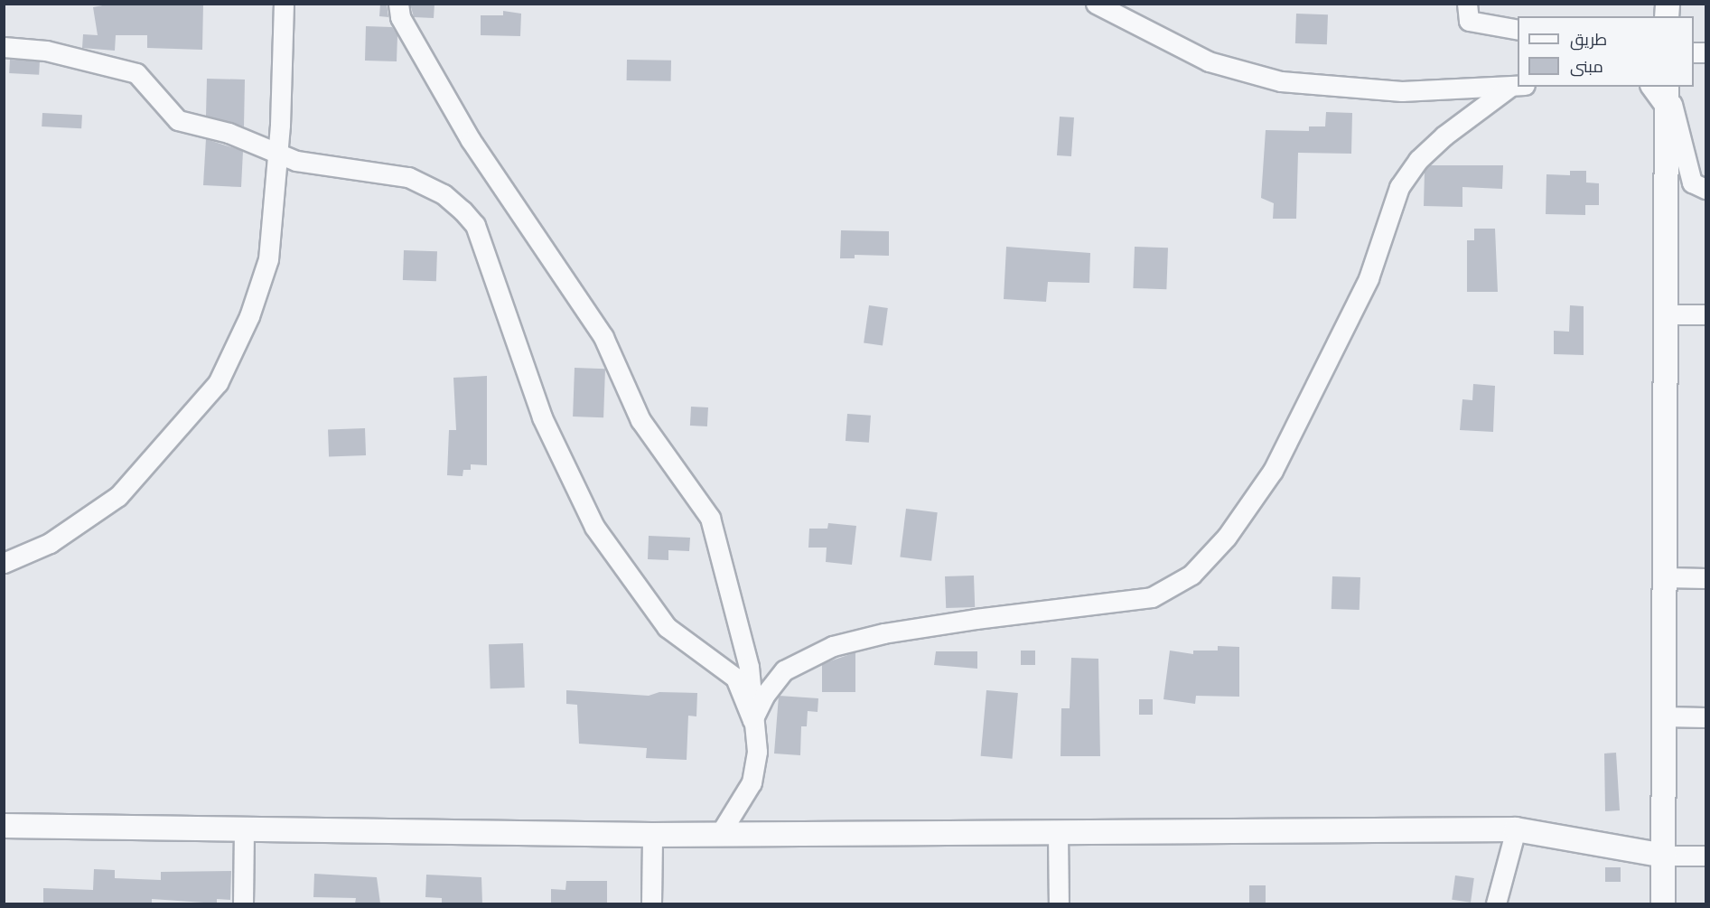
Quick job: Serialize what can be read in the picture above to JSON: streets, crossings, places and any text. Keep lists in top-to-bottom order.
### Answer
{
  "legend": ["طريق", "مبنى"]
}
